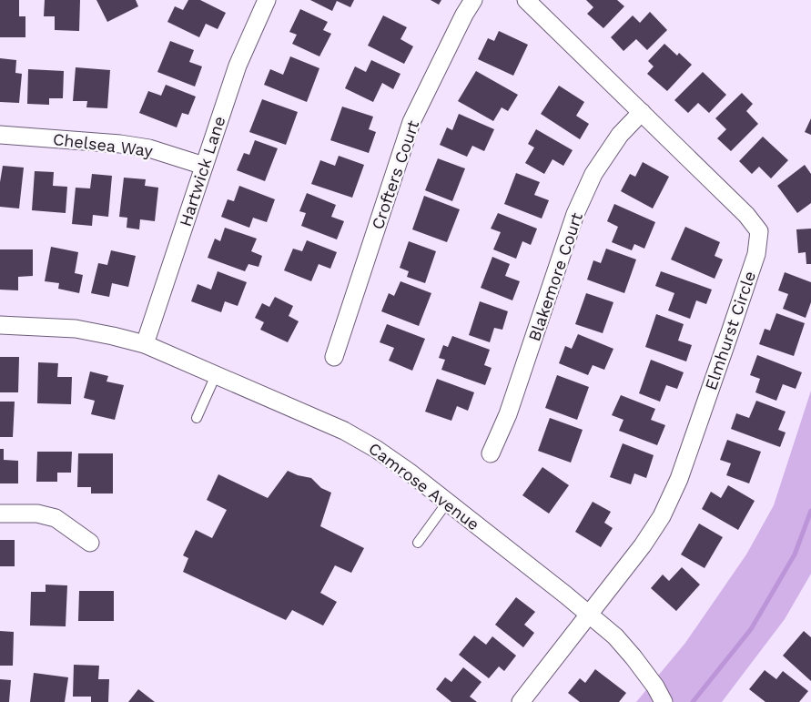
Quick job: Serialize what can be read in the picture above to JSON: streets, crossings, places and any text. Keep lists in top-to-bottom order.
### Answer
{
  "streets": {
    "street": [
      "Chelsea Way",
      "Hartwick Lane",
      "Crofters Court",
      "Blakemore Court",
      "Elmhurst Circle",
      "Camrose Avenue"
    ]
  },
  "crossings": [
    ["Chelsea Way", "Hartwick Lane"],
    ["Hartwick Lane", "Camrose Avenue"],
    ["Blakemore Court", "Elmhurst Circle"],
    ["Elmhurst Circle", "Camrose Avenue"]
  ]
}
